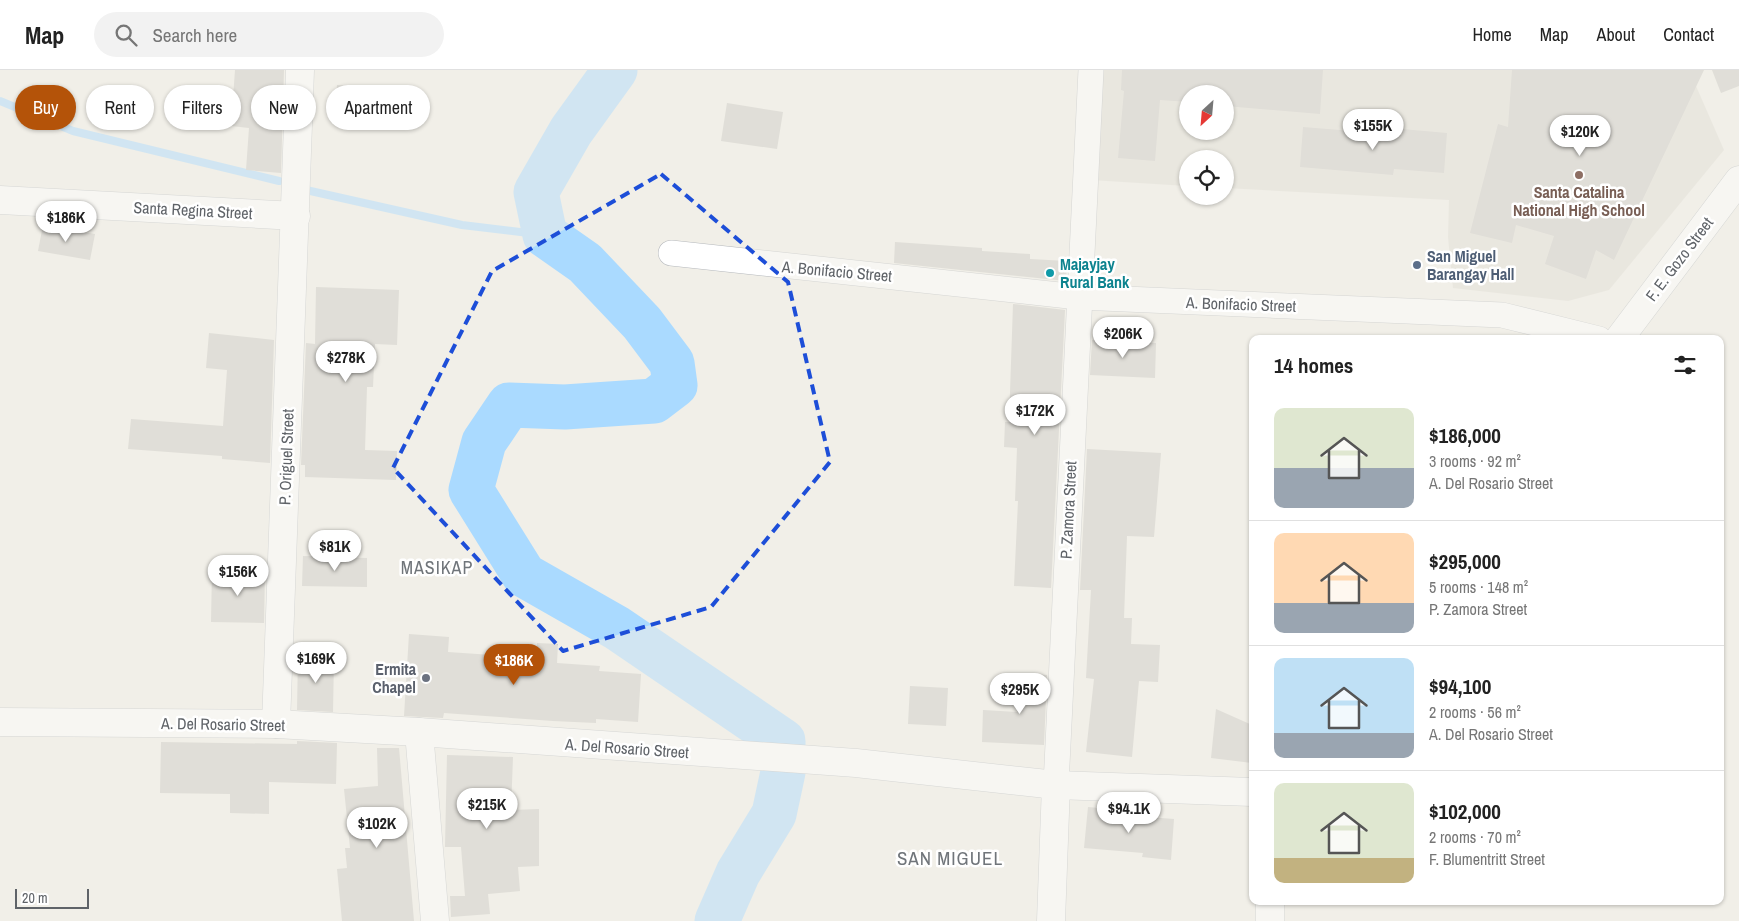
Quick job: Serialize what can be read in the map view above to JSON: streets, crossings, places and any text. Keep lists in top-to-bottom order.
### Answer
{
  "streets": {
    "main road": [
      "Santa Regina Street",
      "F. E. Gozo Street",
      "P. Origuel Street",
      "P. Zamora Street",
      "A. Del Rosario Street"
    ],
    "street": ["A. Bonifacio Street"]
  },
  "crossings": [
    ["Santa Regina Street", "P. Origuel Street"],
    ["A. Bonifacio Street", "P. Zamora Street"],
    ["P. Origuel Street", "A. Del Rosario Street"],
    ["P. Zamora Street", "A. Del Rosario Street"]
  ],
  "districts": ["MASIKAP", "SAN MIGUEL"],
  "places": [
    "Santa Catalina National High School",
    "San Miguel Barangay Hall",
    "Majayjay Rural Bank",
    "Ermita Chapel"
  ],
  "scale_bar": "20 m",
  "north": "bottom left",
  "page": {
    "header": "Map",
    "search": "Search here",
    "nav": [
      "Home",
      "Map",
      "About",
      "Contact"
    ],
    "chip": [
      "Buy",
      "Rent",
      "Filters",
      "New",
      "Apartment"
    ],
    "price": [
      "$155K",
      "$120K",
      "$186K",
      "$206K",
      "$278K",
      "$172K",
      "$81K",
      "$156K",
      "$169K",
      "$186K",
      "$295K",
      "$215K",
      "$94.1K",
      "$102K"
    ],
    "heading": "14 homes",
    "list": [
      {
        "name": "$186,000",
        "note": "3 rooms · 92 m² · A. Del Rosario Street"
      },
      {
        "name": "$295,000",
        "note": "5 rooms · 148 m² · P. Zamora Street"
      },
      {
        "name": "$94,100",
        "note": "2 rooms · 56 m² · A. Del Rosario Street"
      },
      {
        "name": "$102,000",
        "note": "2 rooms · 70 m² · F. Blumentritt Street"
      }
    ],
    "scale": "20 m"
  }
}
